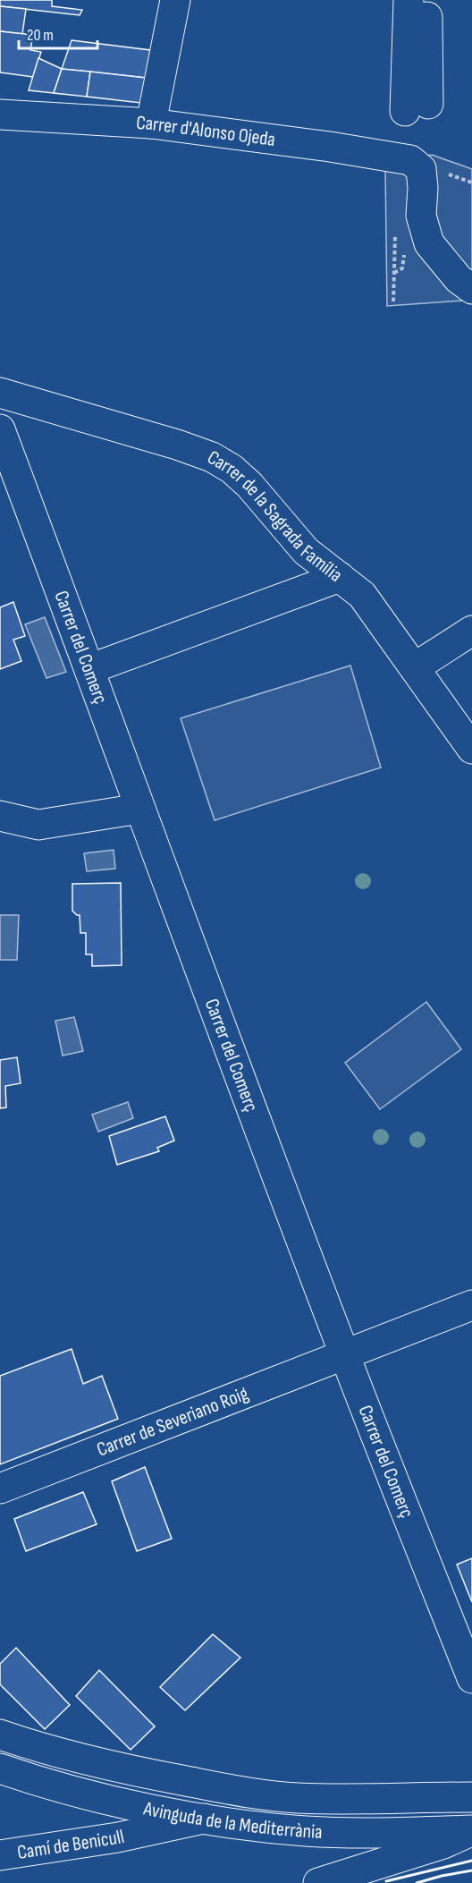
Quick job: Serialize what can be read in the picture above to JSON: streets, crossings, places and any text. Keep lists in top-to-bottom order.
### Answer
{
  "streets": {
    "street": [
      "Carrer d'Alonso Ojeda",
      "Carrer de la Sagrada Família",
      "Carrer del Comerç",
      "Carrer de Severiano Roig",
      "Avinguda de la Mediterrània",
      "Camí de Benicull"
    ]
  },
  "crossings": [
    ["Carrer del Comerç", "Carrer de Severiano Roig"],
    ["Avinguda de la Mediterrània", "Camí de Benicull"]
  ],
  "scale_bar": "20 m"
}
